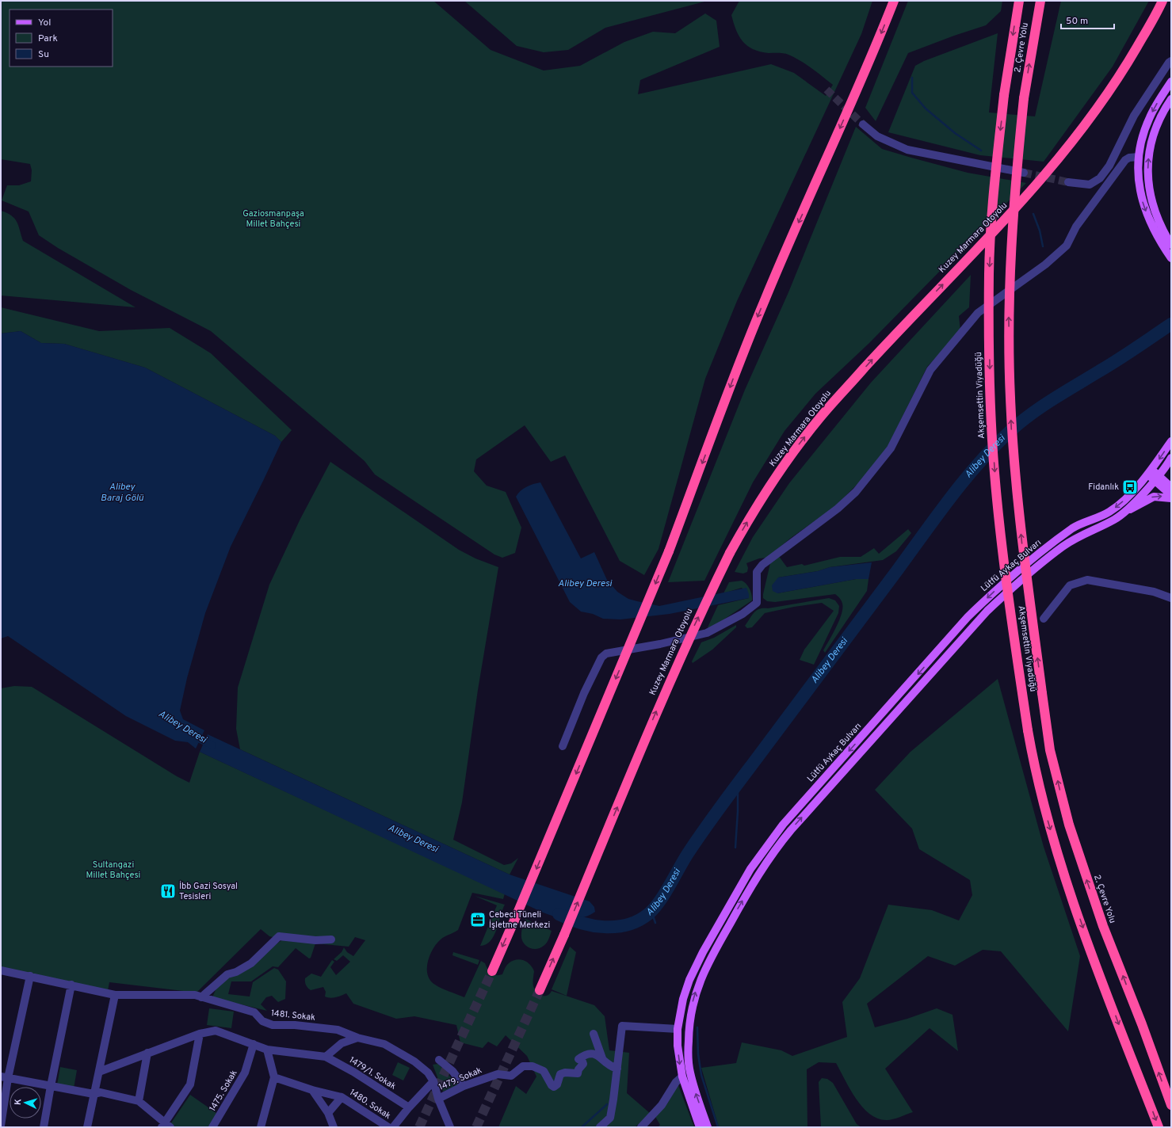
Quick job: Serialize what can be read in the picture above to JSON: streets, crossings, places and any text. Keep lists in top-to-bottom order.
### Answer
{
  "streets": {
    "highway": ["2. Çevre Yolu", "Kuzey Marmara Otoyolu", "Akşemsettin Viyadüğü"],
    "main road": ["Lütfü Aykaç Bulvarı"],
    "street": [
      "1481. Sokak",
      "1479/1. Sokak",
      "1479. Sokak",
      "1475. Sokak",
      "1480. Sokak"
    ]
  },
  "crossings": [
    ["2. Çevre Yolu", "Akşemsettin Viyadüğü"],
    ["1481. Sokak", "1479. Sokak"],
    ["1479/1. Sokak", "1479. Sokak"]
  ],
  "water": ["Alibey Deresi", "Alibey Baraj Gölü"],
  "parks": ["Gaziosmanpaşa Millet Bahçesi", "Sultangazi Millet Bahçesi"],
  "places": {
    "bus stop": ["Fidanlık"],
    "restaurant": ["İbb Gazi Sosyal Tesisleri"],
    "office": ["Cebeci Tüneli İşletme Merkezi"]
  },
  "legend": ["Yol", "Park", "Su"],
  "scale_bar": "50 m",
  "north": "left"
}
